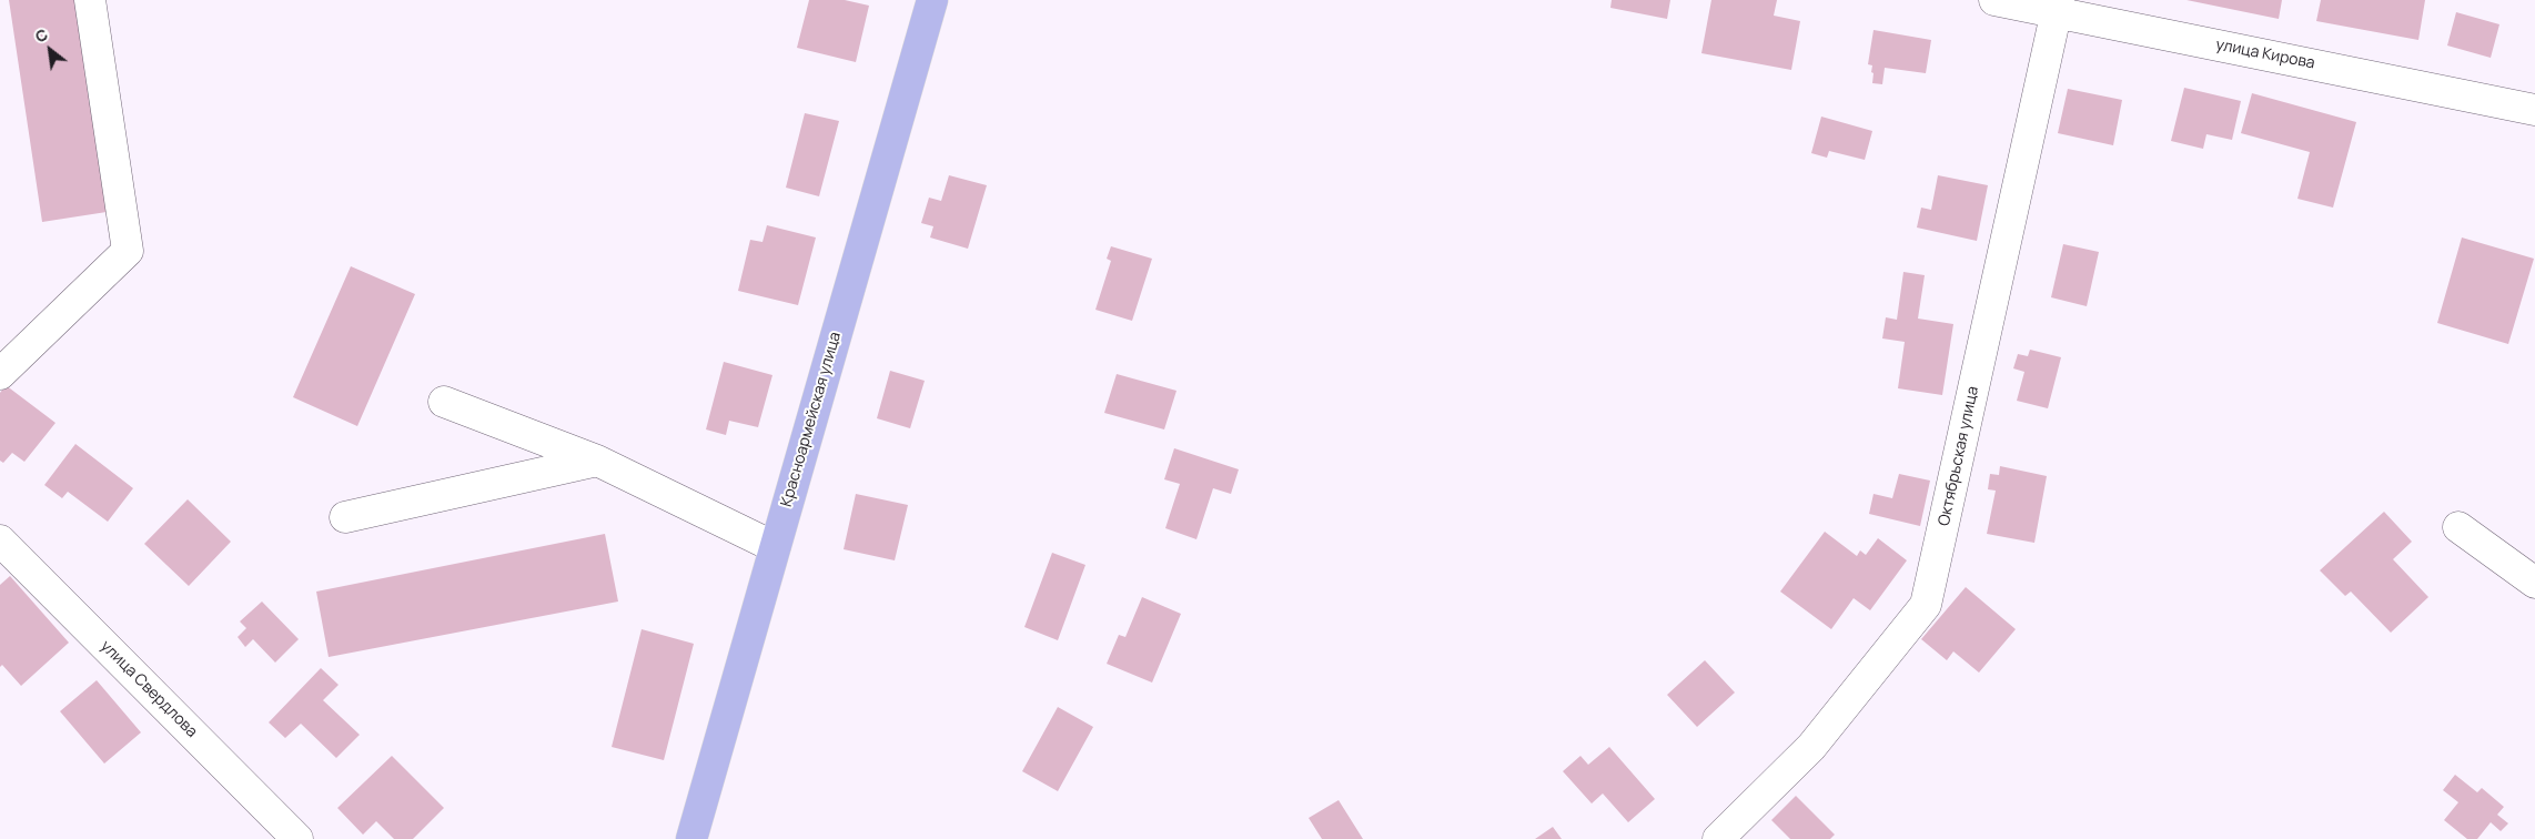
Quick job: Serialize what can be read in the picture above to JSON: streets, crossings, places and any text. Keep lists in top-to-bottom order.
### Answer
{
  "streets": {
    "main road": ["Красноармейская улица"],
    "street": ["улица Кирова", "Октябрьская улица", "улица Свердлова"]
  },
  "crossings": [
    ["улица Кирова", "Октябрьская улица"]
  ],
  "north": "top left"
}
